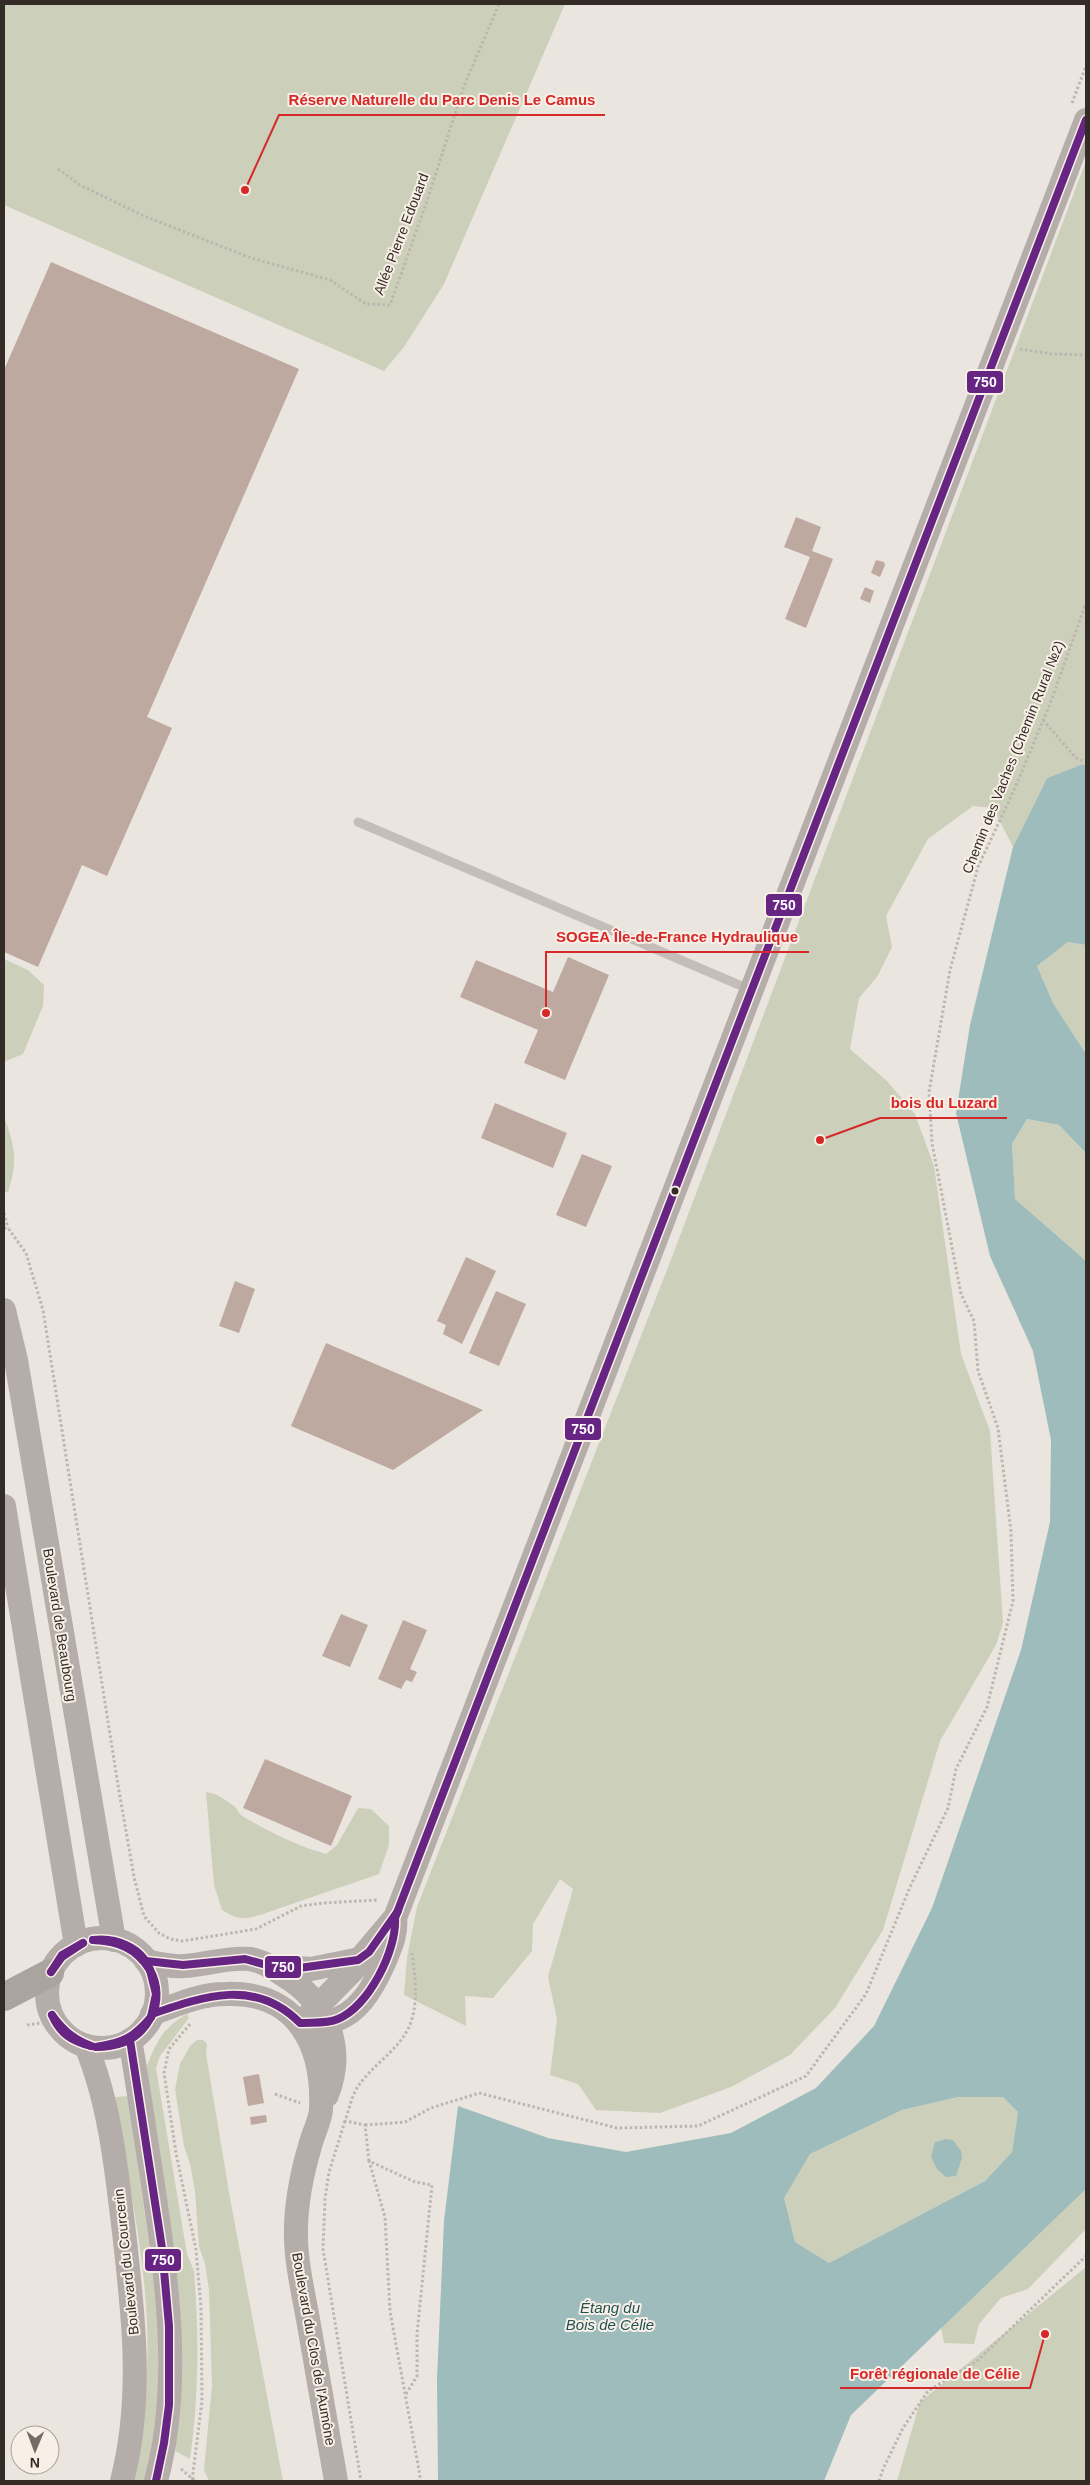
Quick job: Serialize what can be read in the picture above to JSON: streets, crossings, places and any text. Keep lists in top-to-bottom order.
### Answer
{
  "streets": {
    "main road": ["Boulevard de Beaubourg", "Boulevard du Courcerin", "Boulevard du Clos de l'Aumône"],
    "path": ["Allée Pierre Edouard", "Chemin des Vaches (Chemin Rural №2)"]
  },
  "crossings": [
    ["Chemin des Vaches (Chemin Rural №2)", "Boulevard du Clos de l'Aumône"],
    ["Boulevard de Beaubourg", "Boulevard du Courcerin"],
    ["Boulevard de Beaubourg", "Boulevard du Clos de l'Aumône"],
    ["Boulevard du Courcerin", "Boulevard du Clos de l'Aumône"]
  ],
  "water": ["Étang du Bois de Célie"],
  "places": [
    "Réserve Naturelle du Parc Denis Le Camus",
    "SOGEA Île-de-France Hydraulique",
    "bois du Luzard",
    "Forêt régionale de Célie"
  ],
  "lines": ["transit line 750"],
  "north": "bottom"
}
